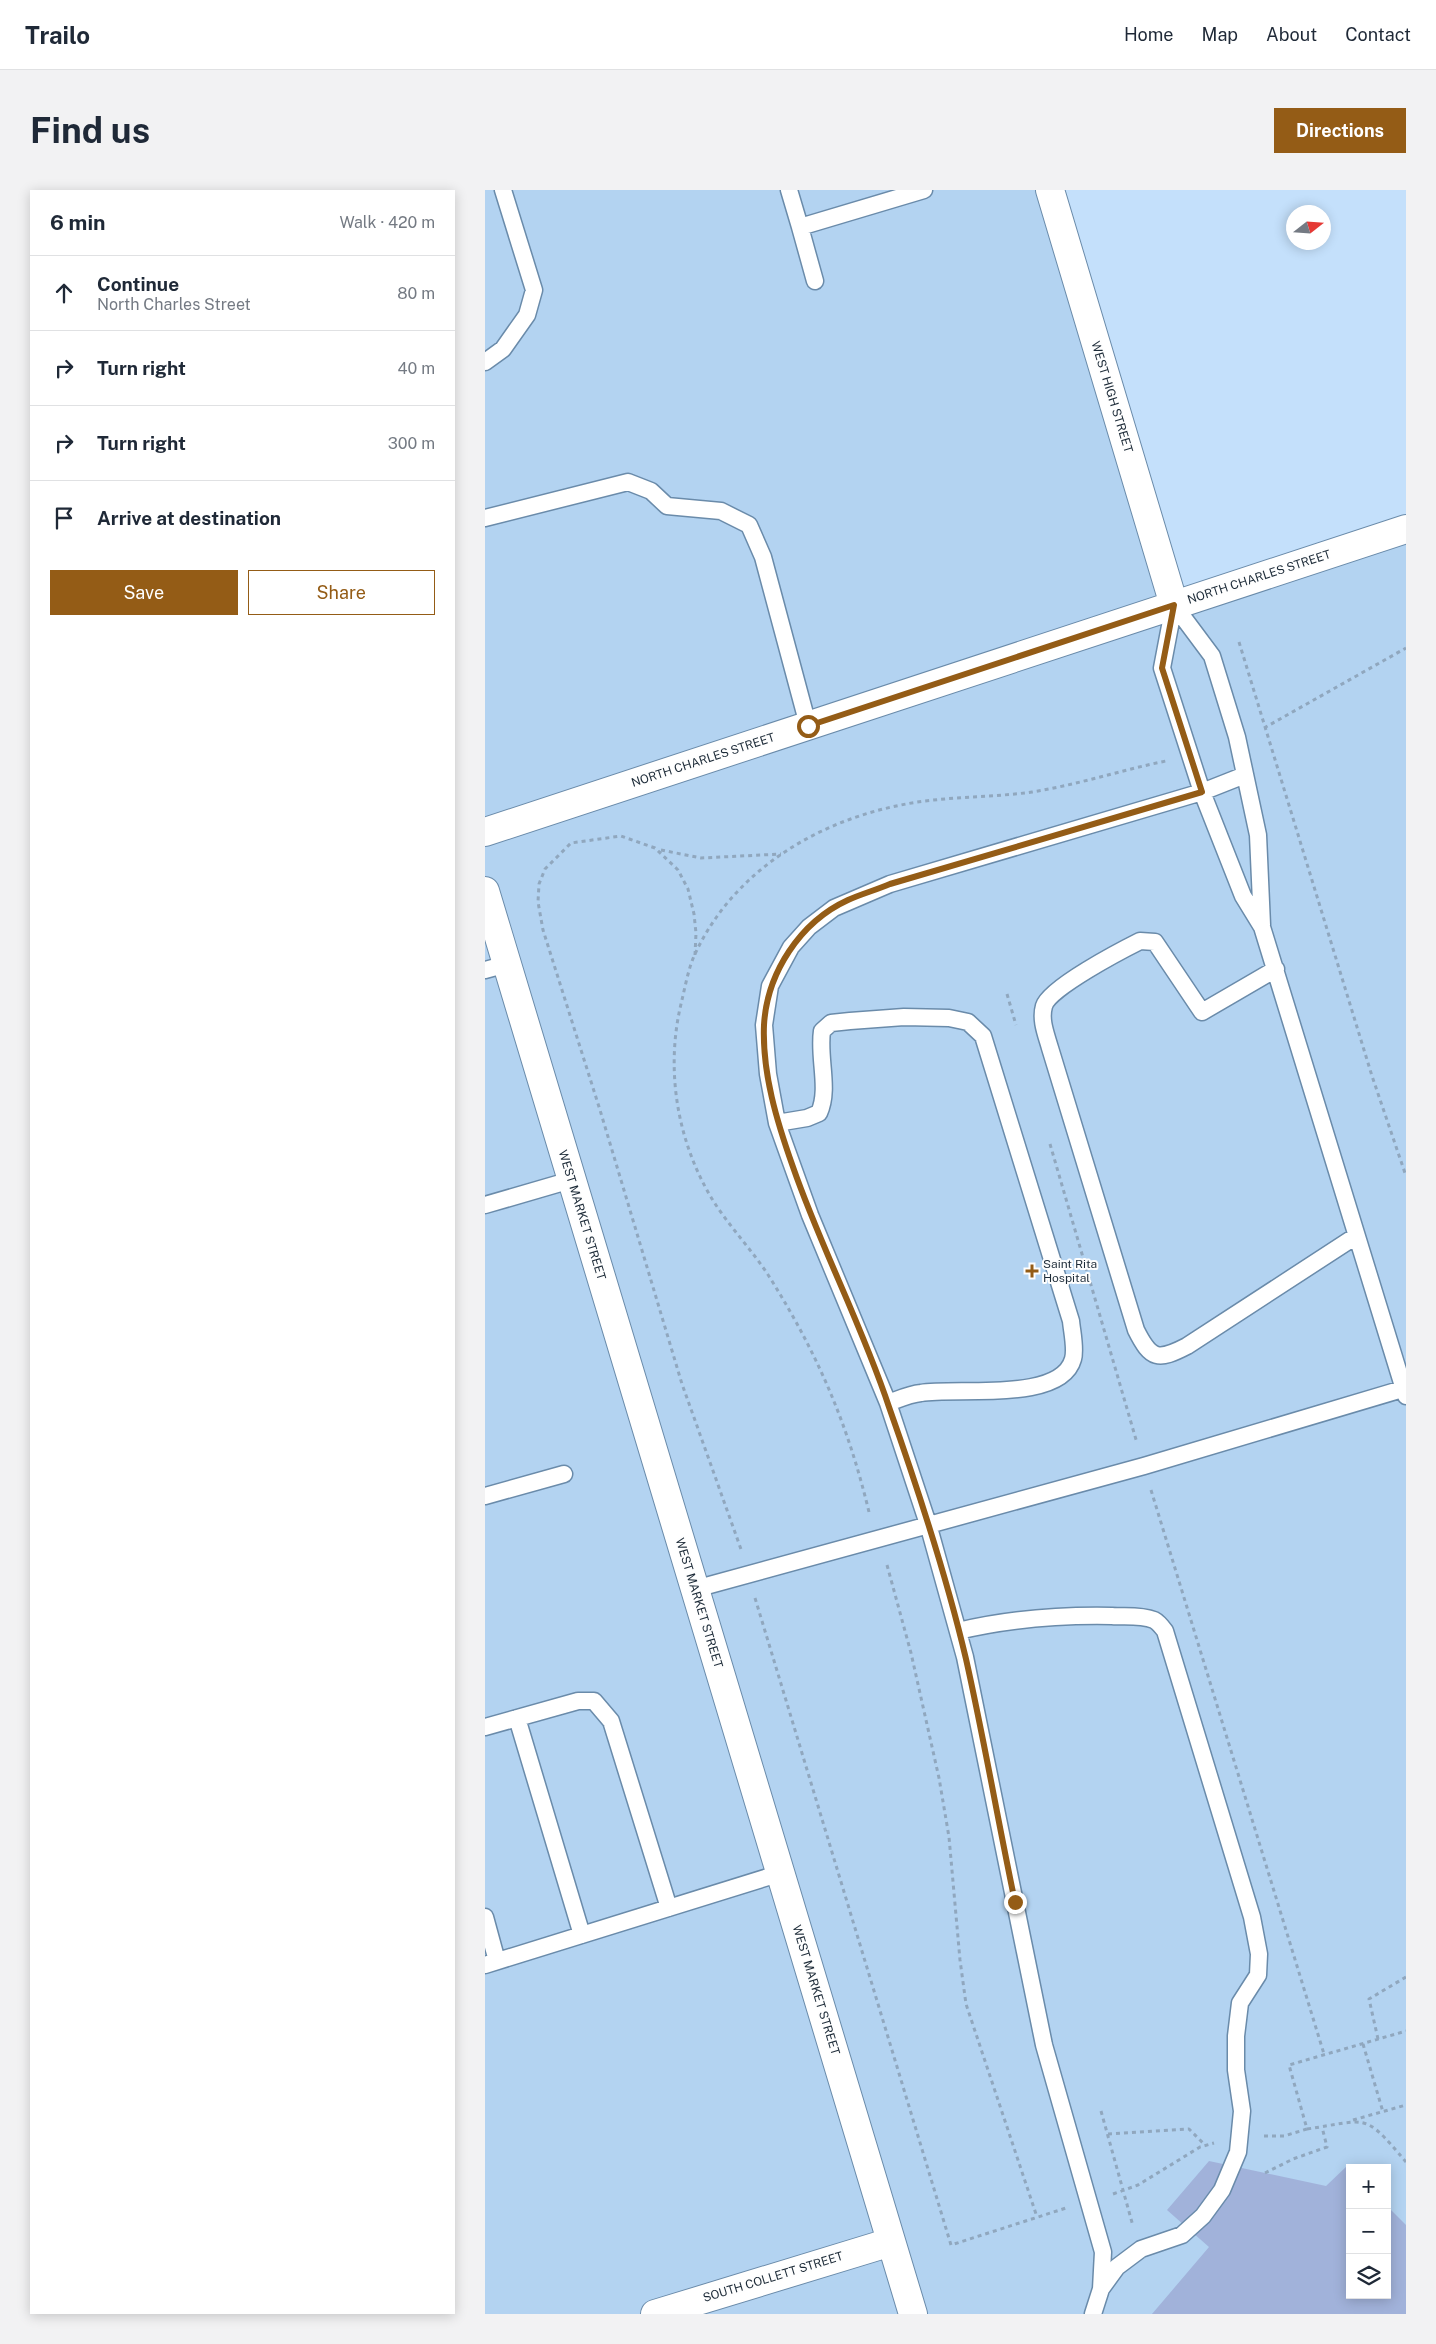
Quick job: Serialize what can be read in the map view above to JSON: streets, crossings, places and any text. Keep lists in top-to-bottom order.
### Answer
{
  "streets": {
    "street": [
      "WEST HIGH STREET",
      "NORTH CHARLES STREET",
      "WEST MARKET STREET",
      "SOUTH COLLETT STREET"
    ]
  },
  "crossings": [
    ["WEST HIGH STREET", "NORTH CHARLES STREET"],
    ["WEST MARKET STREET", "SOUTH COLLETT STREET"]
  ],
  "places": {
    "health": ["Saint Rita Hospital"]
  },
  "north": "right",
  "page": {
    "header": "Trailo",
    "nav": [
      "Home",
      "Map",
      "About",
      "Contact"
    ],
    "buttons": [
      "Directions",
      ["Save", "Share"]
    ],
    "title": "Find us",
    "heading": ["6 min", "Walk · 420 m"],
    "list": [
      ["Continue", "North Charles Street", "80 m"],
      ["Turn right", "40 m"],
      ["Turn right", "300 m"],
      "Arrive at destination"
    ],
    "map_buttons": ["+", "−"]
  }
}
